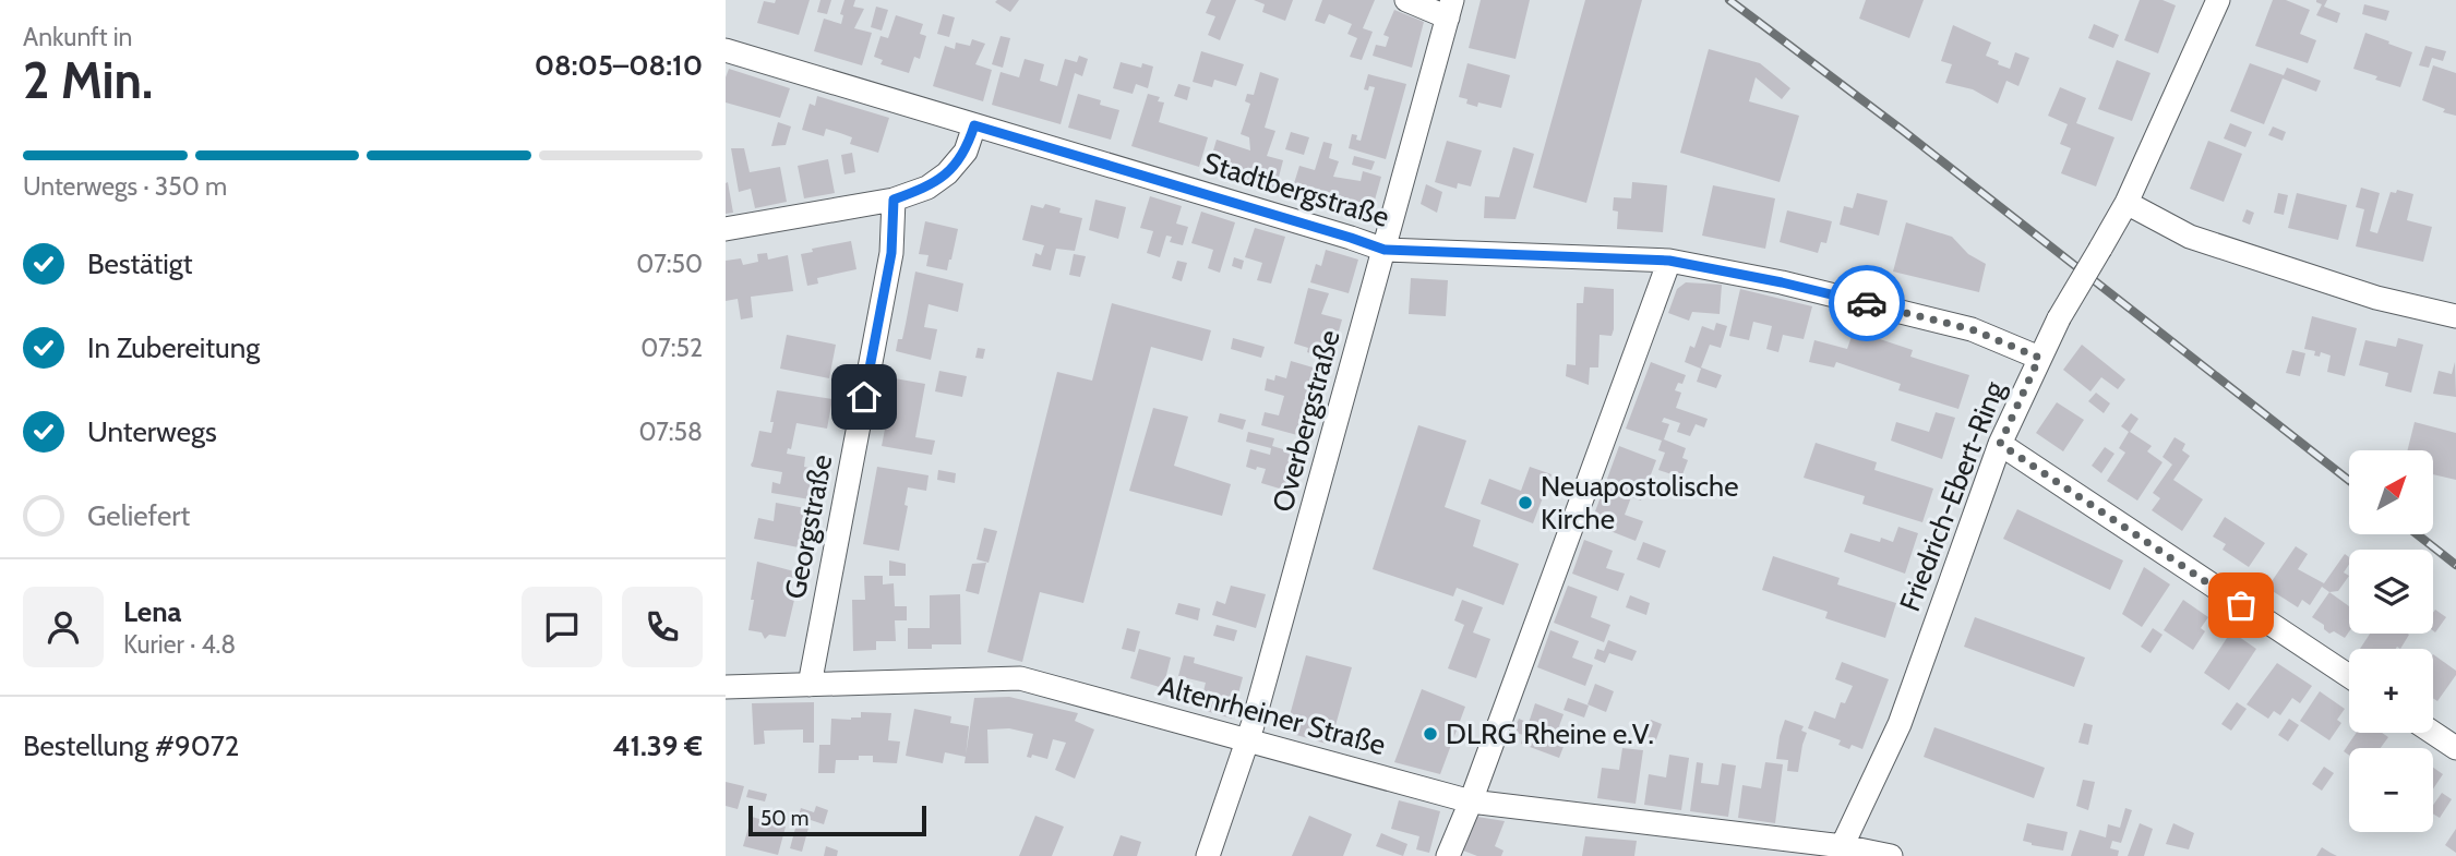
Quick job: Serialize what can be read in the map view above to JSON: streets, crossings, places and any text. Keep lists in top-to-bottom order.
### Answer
{
  "streets": {
    "street": [
      "Stadtbergstraße",
      "Overbergstraße",
      "Friedrich-Ebert-Ring",
      "Georgstraße",
      "Altenrheiner Straße"
    ]
  },
  "crossings": [
    ["Stadtbergstraße", "Overbergstraße"],
    ["Stadtbergstraße", "Friedrich-Ebert-Ring"],
    ["Overbergstraße", "Altenrheiner Straße"],
    ["Friedrich-Ebert-Ring", "Altenrheiner Straße"],
    ["Georgstraße", "Altenrheiner Straße"]
  ],
  "places": ["Neuapostolische Kirche", "DLRG Rheine e.V."],
  "scale_bar": "50 m",
  "north": "top right",
  "page": {
    "heading": ["2 Min.", "Ankunft in", "08:05–08:10"],
    "panel": [
      "Lena",
      "Kurier · 4.8",
      "Bestellung #9072",
      "41.39 €"
    ],
    "bar": "Unterwegs · 350 m",
    "list": [
      ["Bestätigt", "07:50"],
      ["In Zubereitung", "07:52"],
      ["Unterwegs", "07:58"],
      "Geliefert"
    ],
    "map_buttons": ["+", "−"],
    "scale": "50 m"
  }
}
